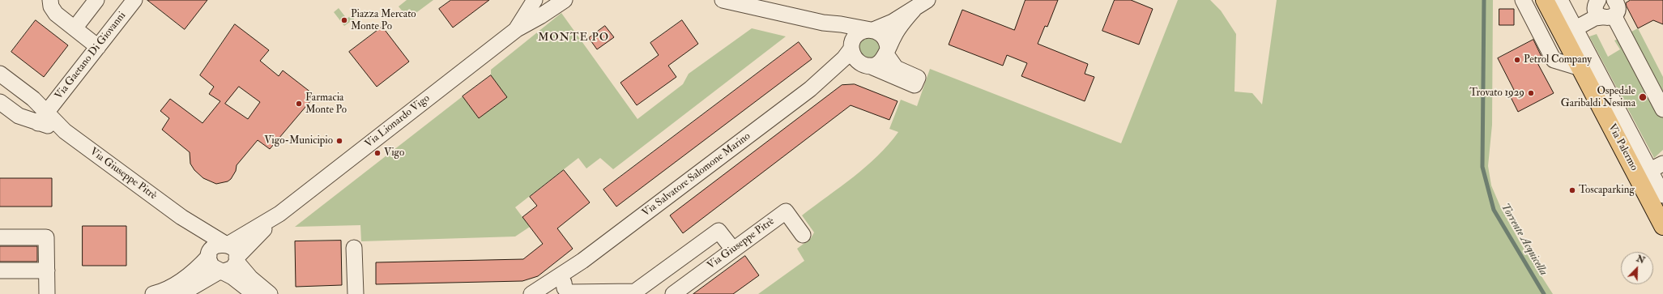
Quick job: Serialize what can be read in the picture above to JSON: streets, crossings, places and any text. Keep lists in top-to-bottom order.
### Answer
{
  "streets": {
    "main road": ["Via Palermo"],
    "street": [
      "Via Gaetano Di Giovanni",
      "Via Lionardo Vigo",
      "Via Giuseppe Pitrè",
      "Via Salvatore Salomone Marino"
    ]
  },
  "crossings": [
    ["Via Gaetano Di Giovanni", "Via Giuseppe Pitrè"]
  ],
  "districts": ["MONTE PO"],
  "water": ["Torrente Acquicella"],
  "places": [
    "Piazza Mercato Monte Po",
    "Petrol Company",
    "Trovato 1929",
    "Ospedale Garibaldi Nesima",
    "Farmacia Monte Po",
    "Vigo-Municipio",
    "Vigo",
    "Toscaparking"
  ],
  "north": "top right"
}
